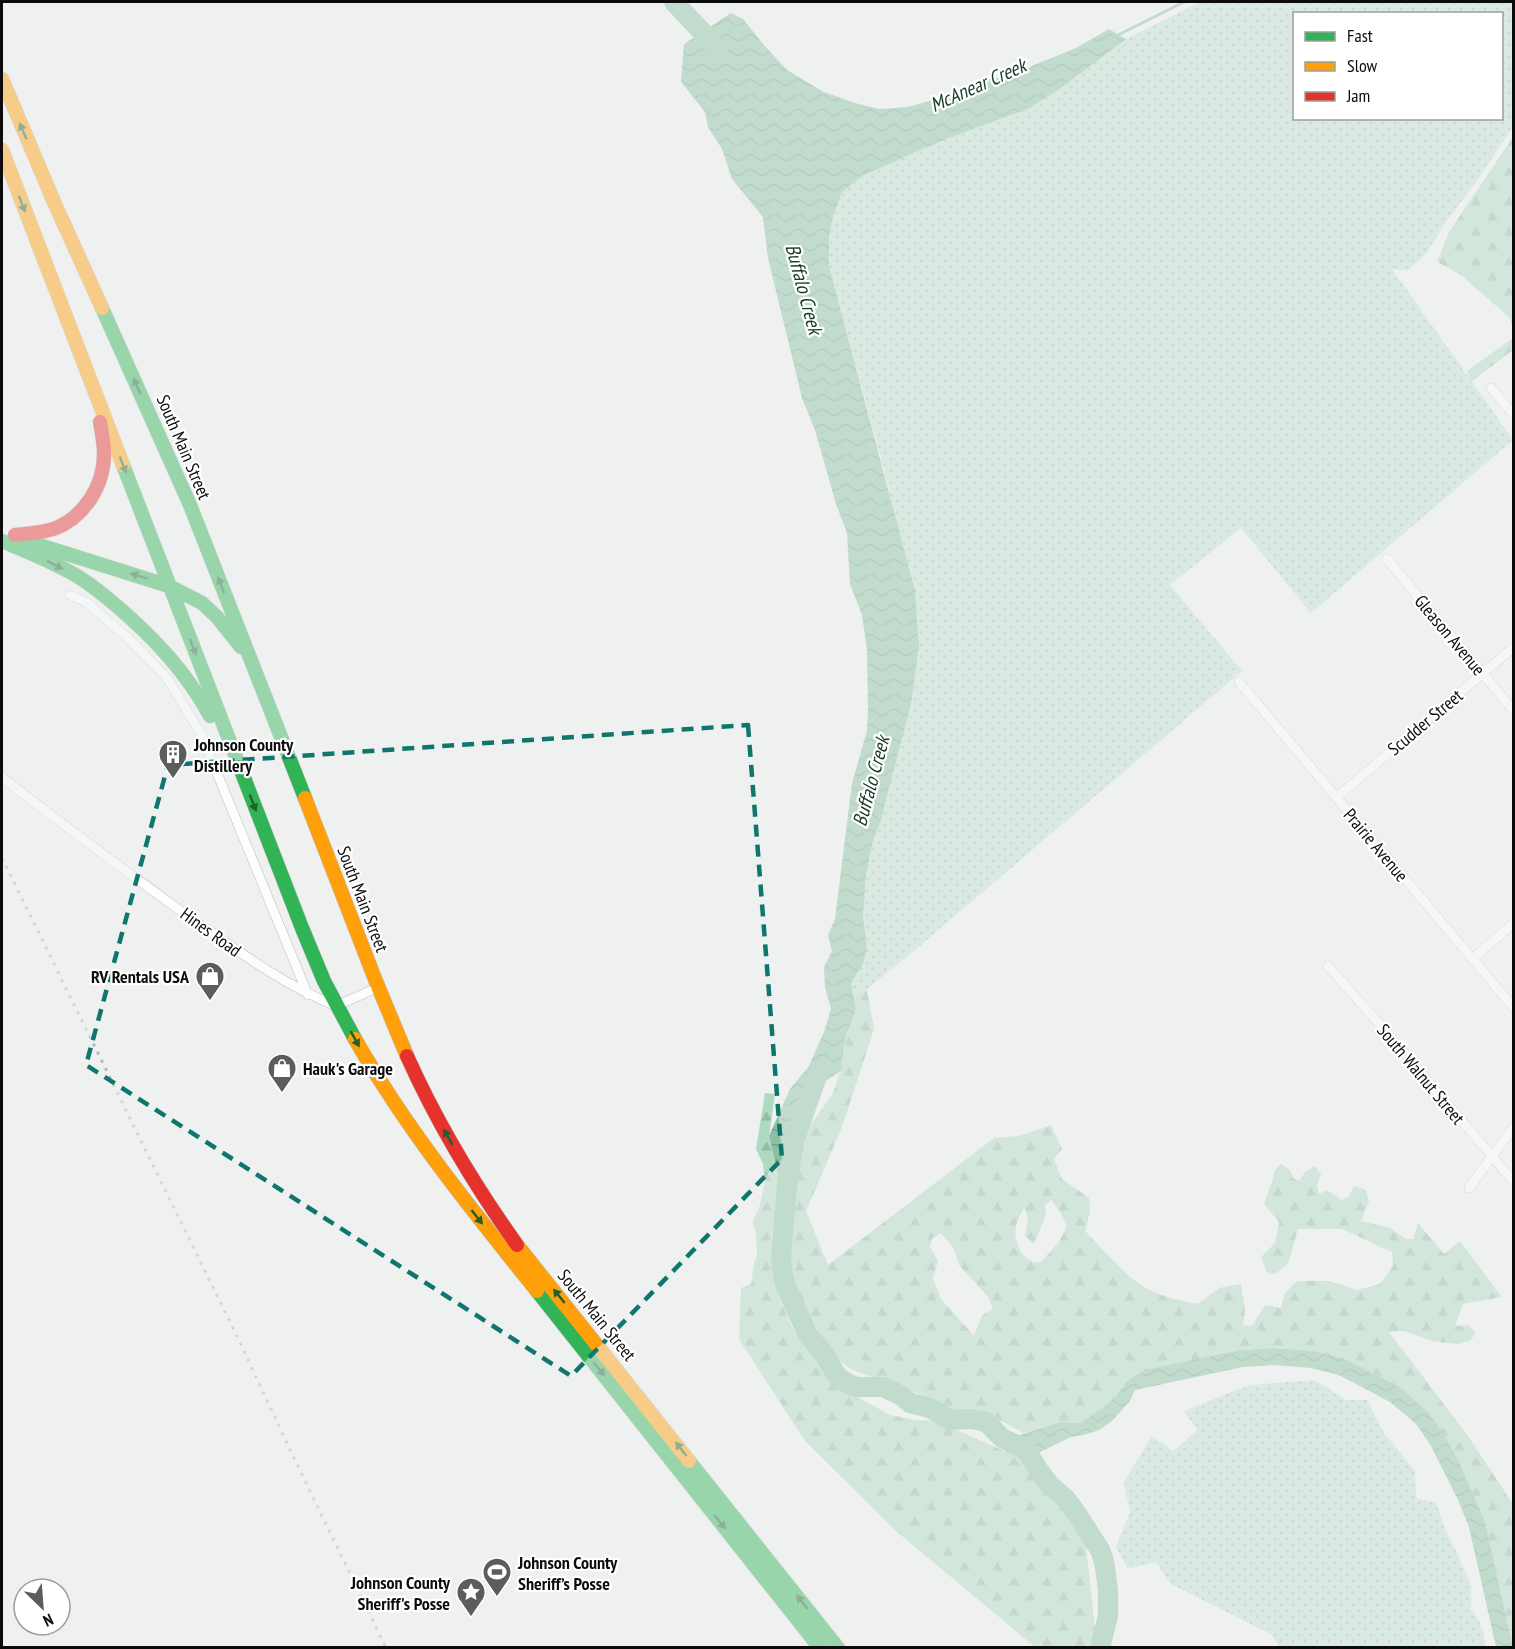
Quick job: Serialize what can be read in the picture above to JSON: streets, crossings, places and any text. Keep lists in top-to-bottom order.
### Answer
{
  "streets": {
    "main road": ["South Main Street"],
    "street": [
      "Gleason Avenue",
      "Scudder Street",
      "Prairie Avenue",
      "Hines Road",
      "South Walnut Street"
    ]
  },
  "crossings": [
    ["South Main Street", "Hines Road"],
    ["Gleason Avenue", "Scudder Street"],
    ["Scudder Street", "Prairie Avenue"]
  ],
  "water": ["McAnear Creek", "Buffalo Creek"],
  "places": {
    "building": ["Johnson County Distillery"],
    "shop": ["RV Rentals USA", "Hauk's Garage"],
    "sports": ["Johnson County Sheriff’s Posse"],
    "place": ["Johnson County Sheriff's Posse"]
  },
  "legend": ["Fast", "Slow", "Jam"],
  "north": "bottom right"
}
